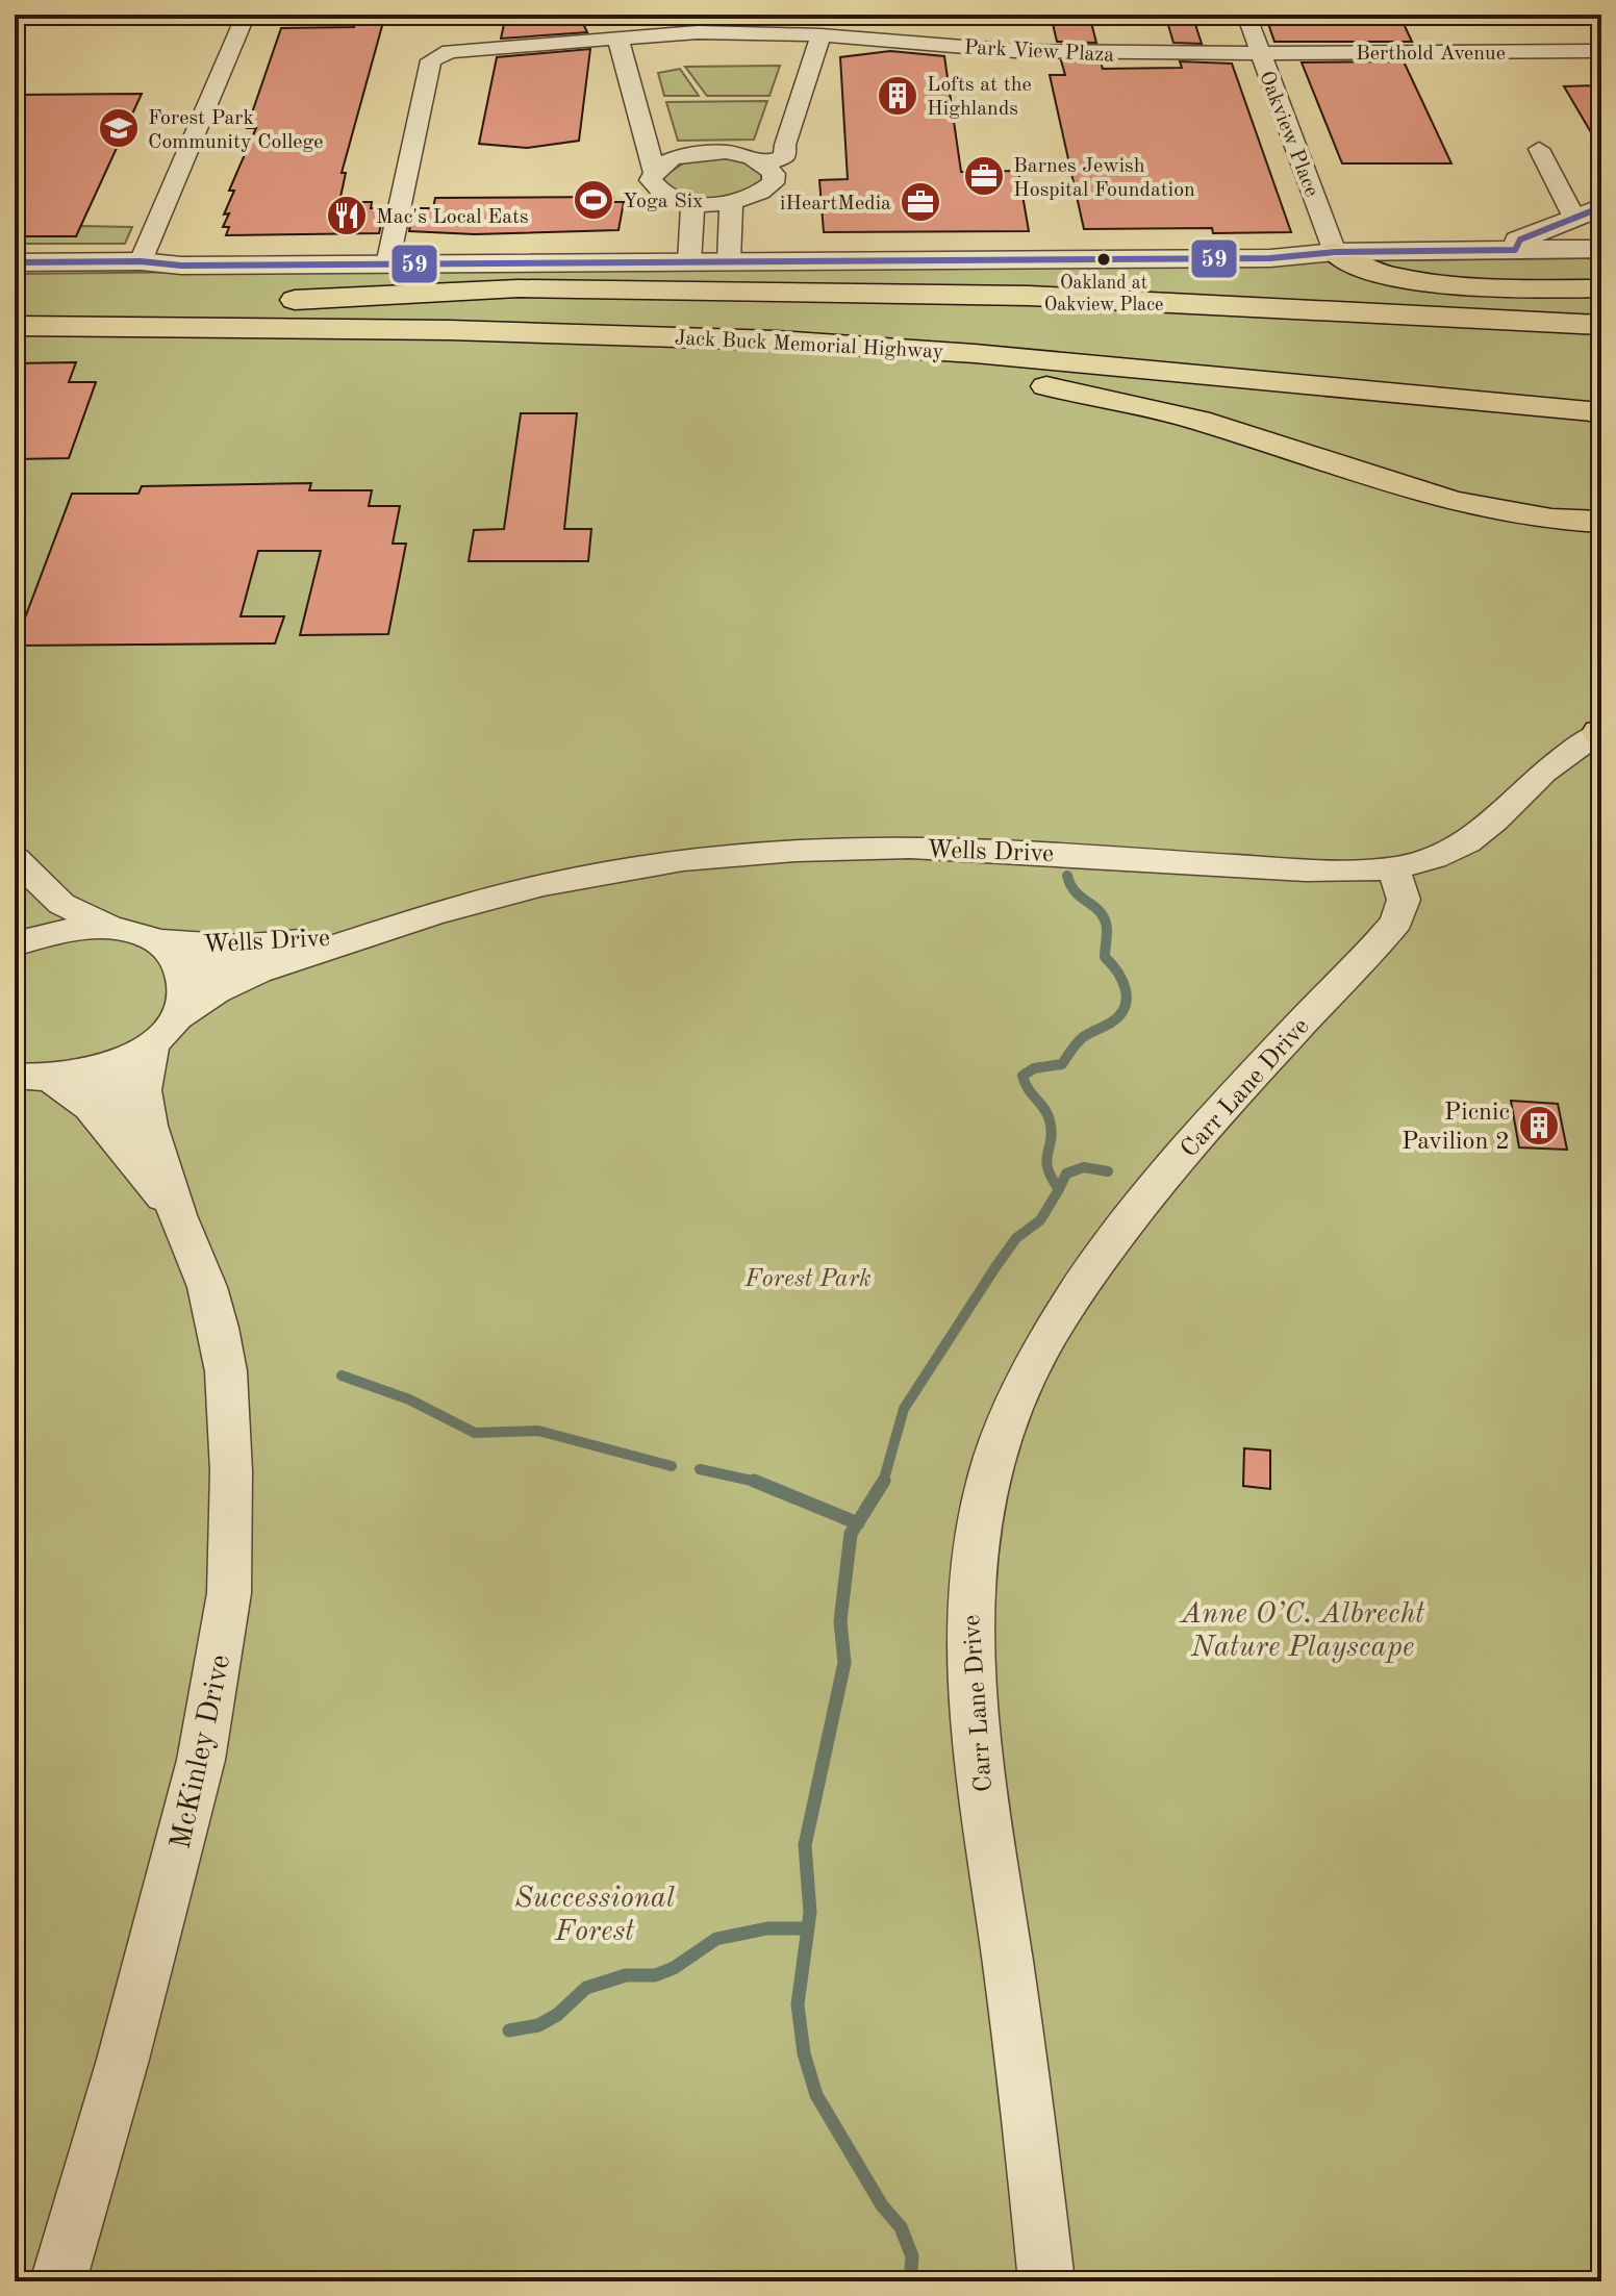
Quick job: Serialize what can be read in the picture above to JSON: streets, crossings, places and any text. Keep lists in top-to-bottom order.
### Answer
{
  "streets": {
    "highway": ["Jack Buck Memorial Highway"],
    "street": [
      "Park View Plaza",
      "Berthold Avenue",
      "Oakview Place",
      "Wells Drive",
      "Carr Lane Drive",
      "McKinley Drive"
    ]
  },
  "crossings": [
    ["Park View Plaza", "Berthold Avenue"],
    ["Park View Plaza", "Oakview Place"],
    ["Berthold Avenue", "Oakview Place"],
    ["Wells Drive", "Carr Lane Drive"],
    ["Wells Drive", "McKinley Drive"]
  ],
  "parks": ["Forest Park", "Anne O’C. Albrecht Nature Playscape", "Successional Forest"],
  "places": {
    "building": ["Lofts at the Highlands", "Picnic Pavilion 2"],
    "school or university": ["Forest Park Community College"],
    "office": ["Barnes Jewish Hospital Foundation", "iHeartMedia"],
    "sports": ["Yoga Six"],
    "restaurant": ["Mac's Local Eats"],
    "other": ["Oakland at Oakview Place"]
  },
  "lines": ["transit line 59"]
}
